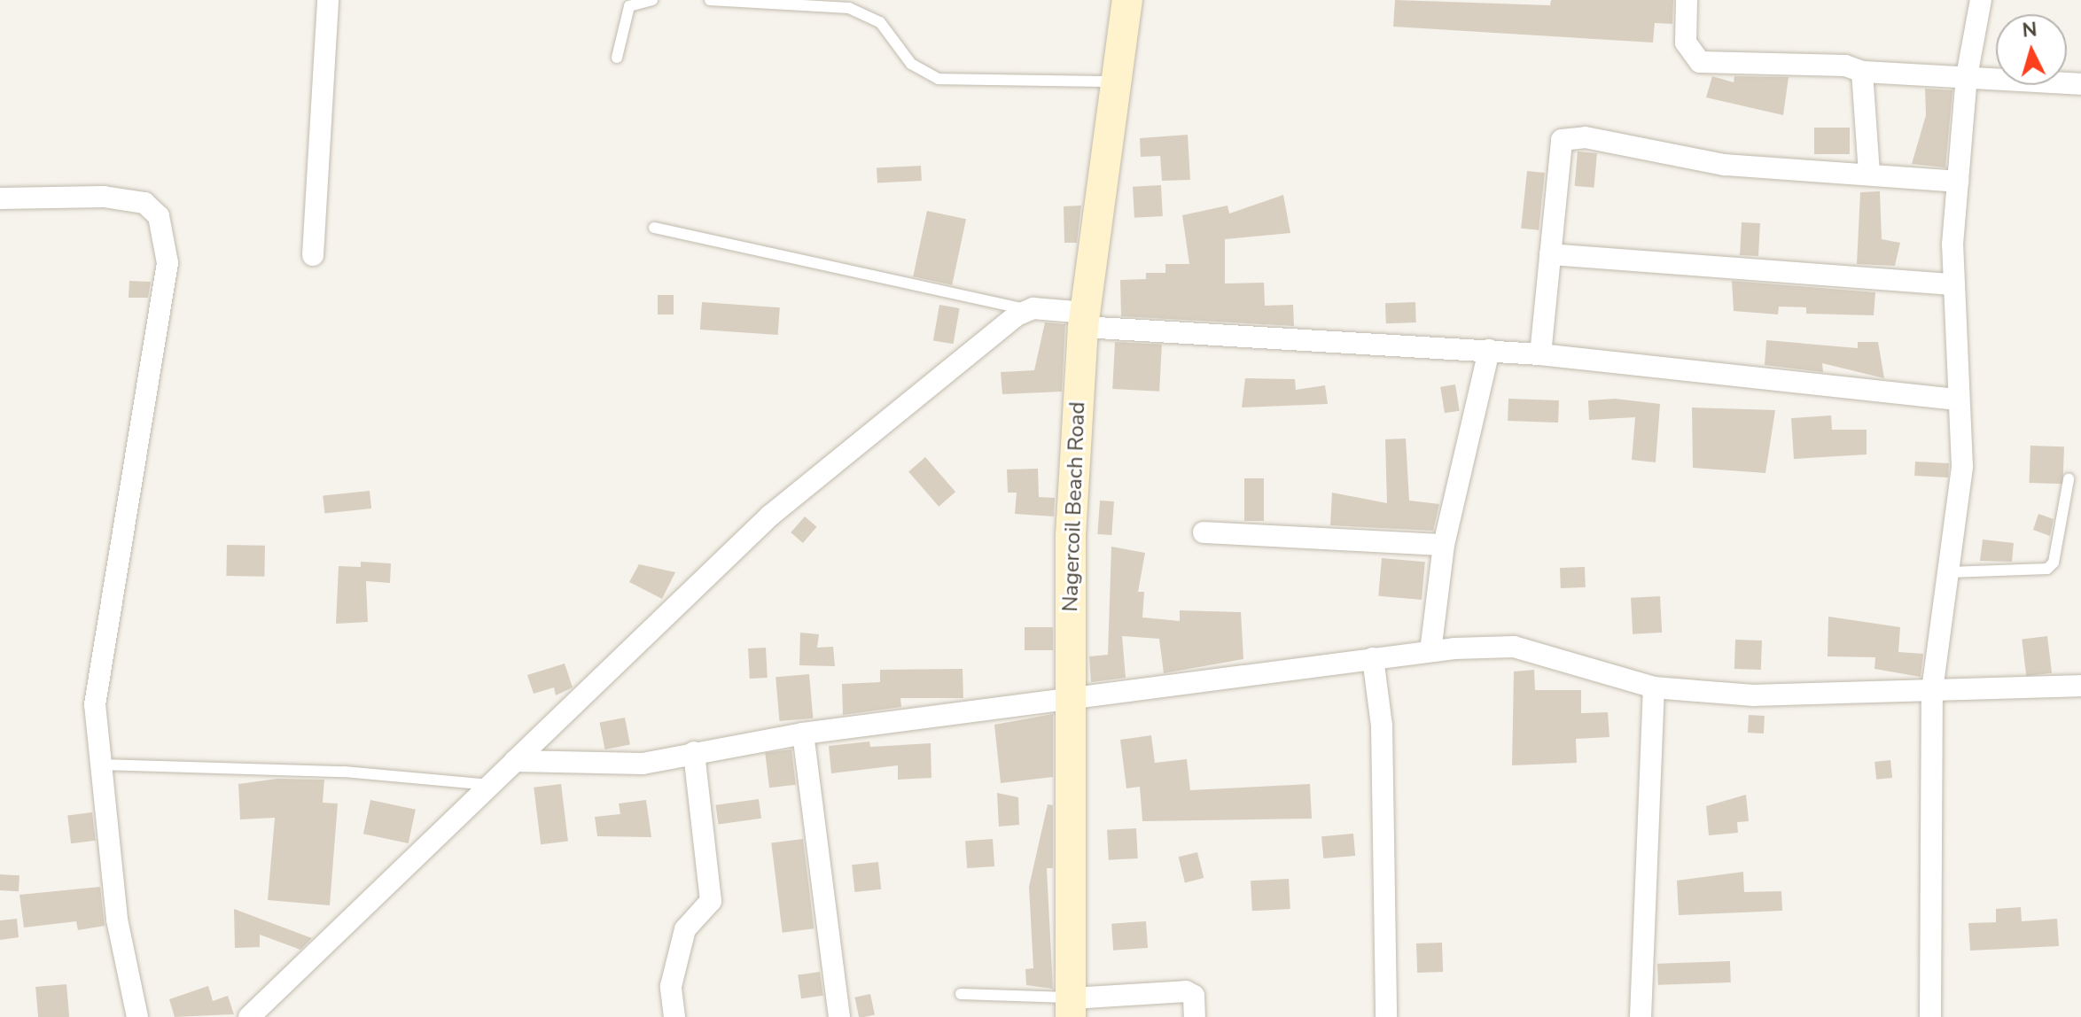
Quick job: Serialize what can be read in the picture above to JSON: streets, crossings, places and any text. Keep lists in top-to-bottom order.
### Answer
{
  "streets": {
    "main road": ["Nagercoil Beach Road"]
  },
  "north": "top"
}
